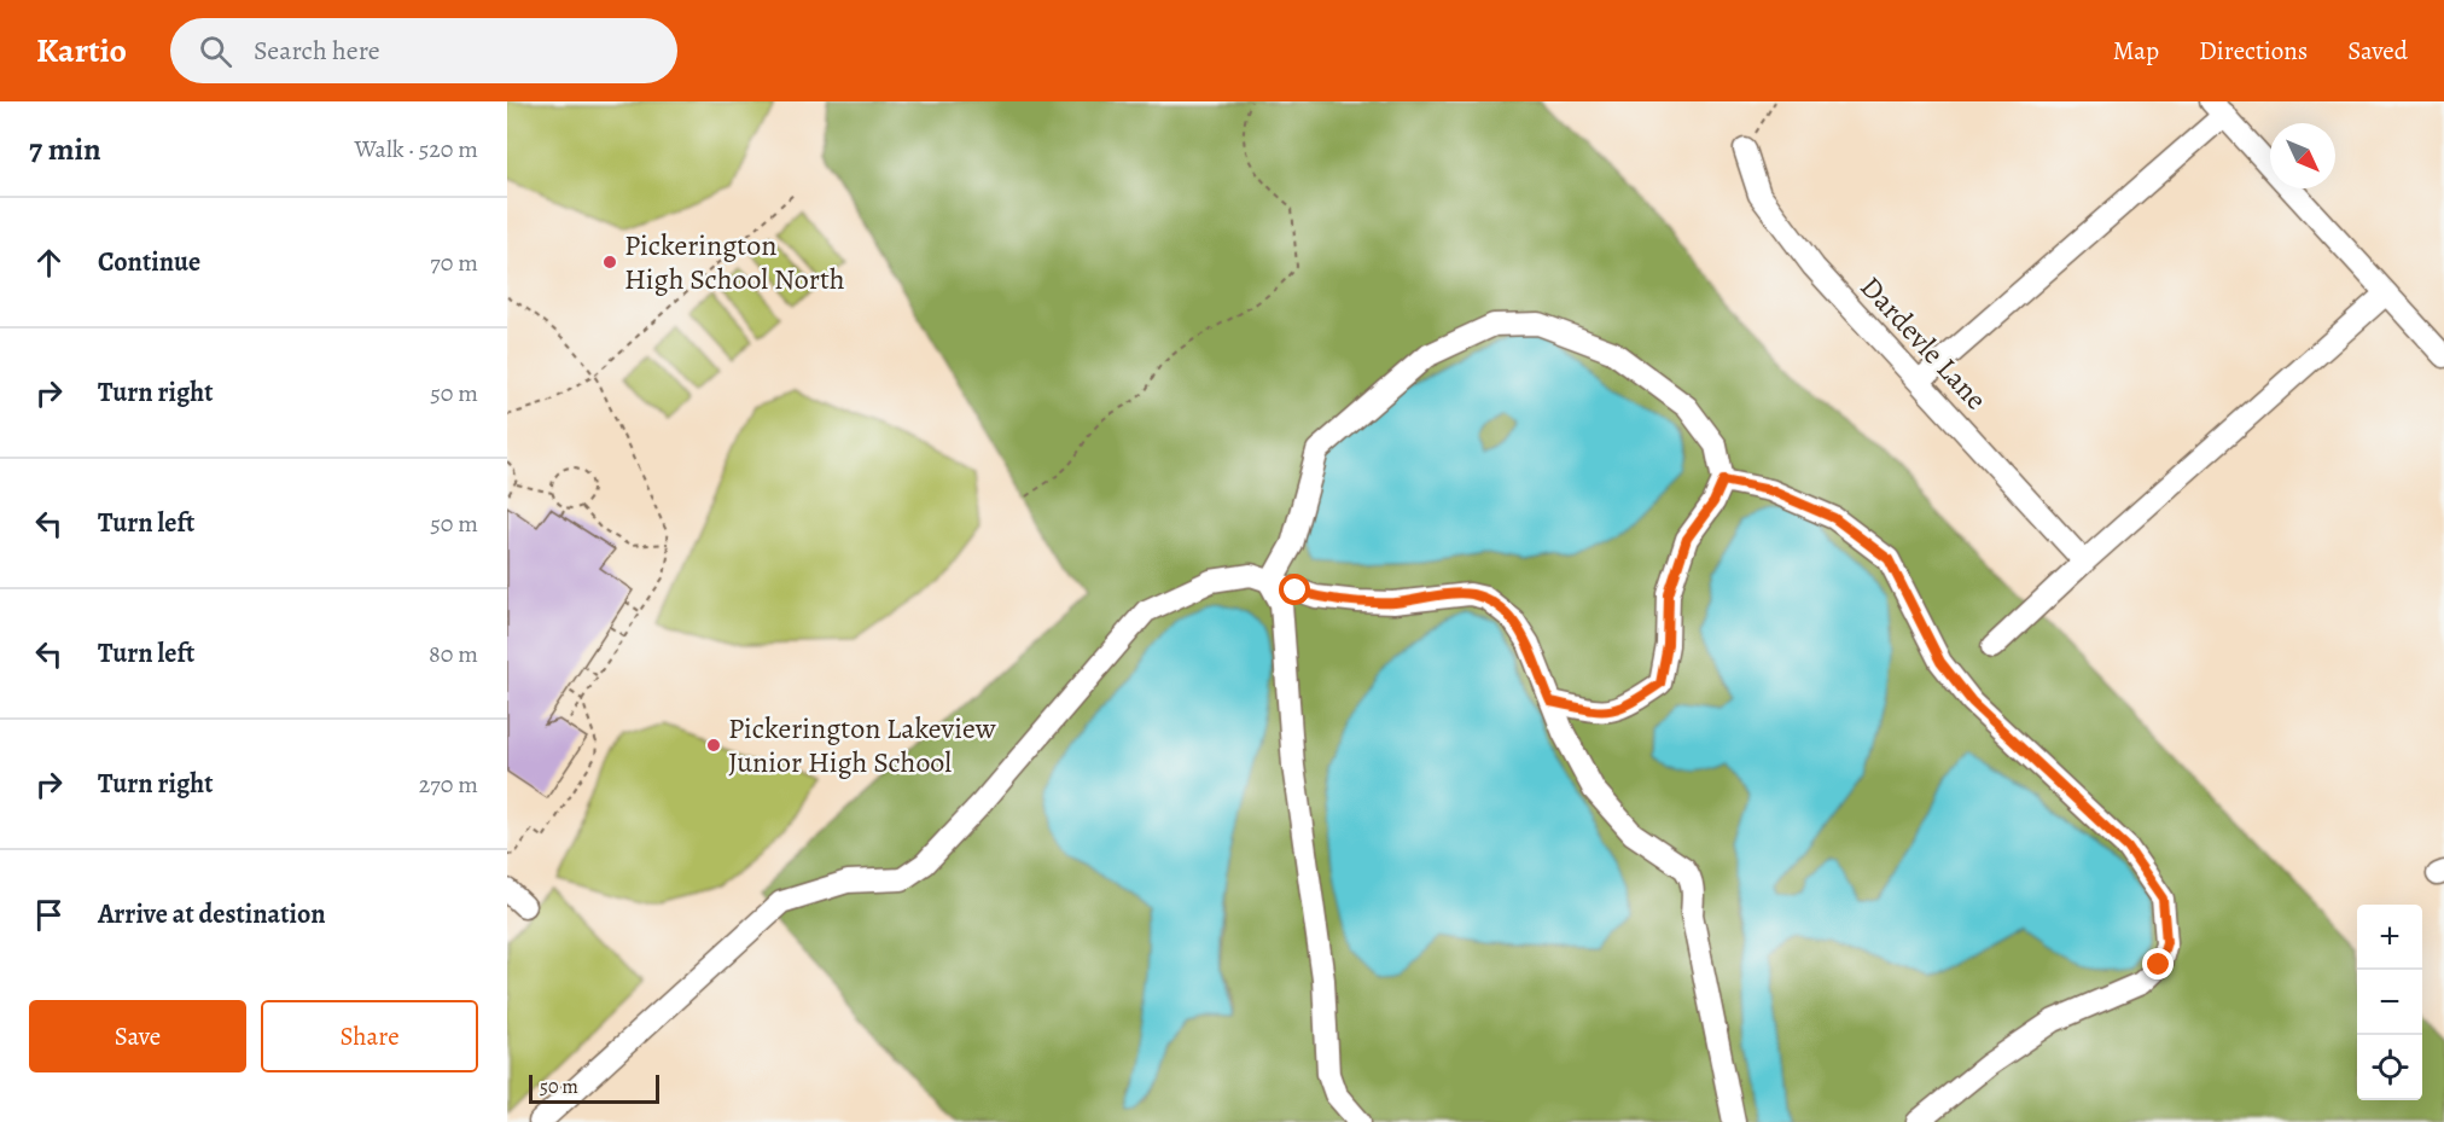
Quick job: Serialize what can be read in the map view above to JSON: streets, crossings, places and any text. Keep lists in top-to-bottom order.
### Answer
{
  "streets": {
    "street": ["Dardevle Lane"]
  },
  "places": ["Pickerington High School North", "Pickerington Lakeview Junior High School"],
  "scale_bar": "50 m",
  "north": "bottom right",
  "page": {
    "header": "Kartio",
    "search": "Search here",
    "nav": ["Map", "Directions", "Saved"],
    "heading": ["7 min", "Walk · 520 m"],
    "list": [
      ["Continue", "70 m"],
      ["Turn right", "50 m"],
      ["Turn left", "50 m"],
      ["Turn left", "80 m"],
      ["Turn right", "270 m"],
      "Arrive at destination"
    ],
    "map_buttons": ["+", "−"],
    "buttons": ["Save", "Share"],
    "scale": "50 m"
  }
}
